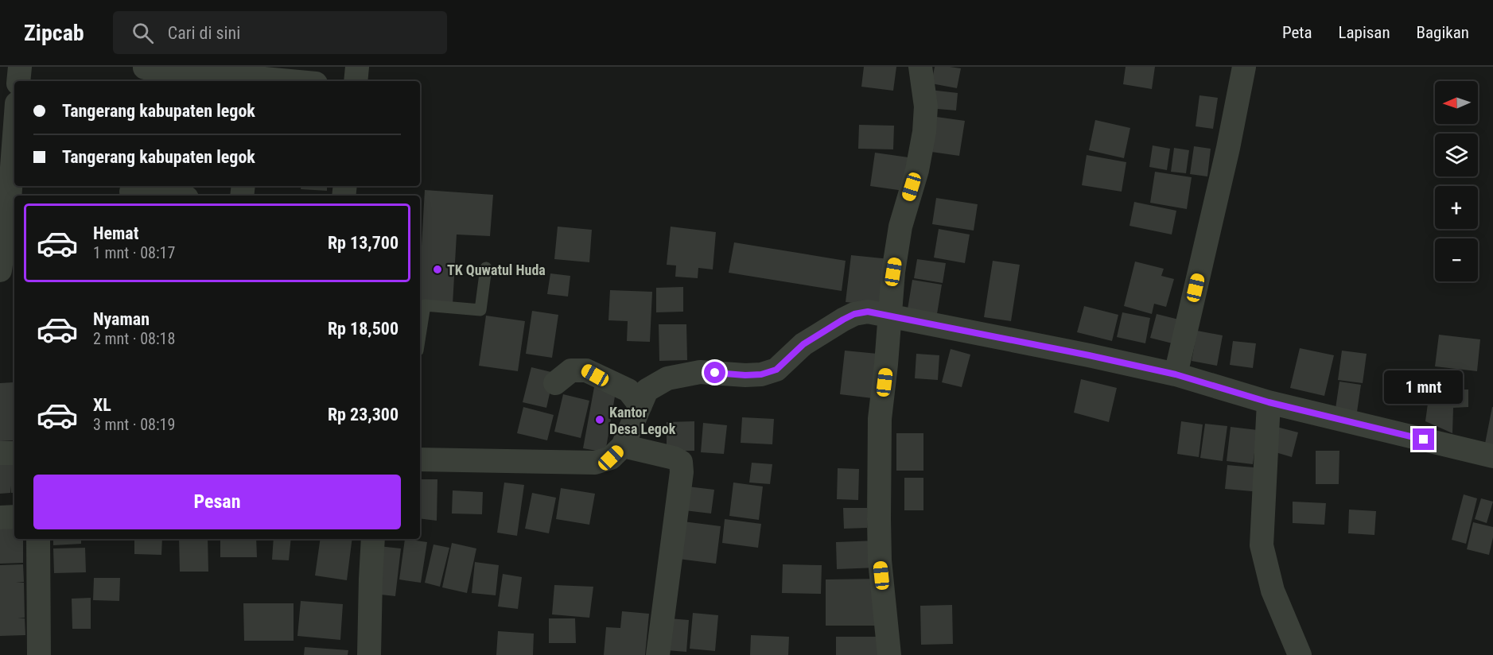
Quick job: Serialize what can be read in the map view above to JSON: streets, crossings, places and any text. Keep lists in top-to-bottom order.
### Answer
{
  "places": ["TK Quwatul Huda", "Kantor Desa Legok"],
  "north": "left",
  "page": {
    "header": "Zipcab",
    "search": "Cari di sini",
    "nav": ["Peta", "Lapisan", "Bagikan"],
    "map_buttons": ["+", "−"],
    "banner": ["Tangerang kabupaten legok", "Tangerang kabupaten legok"],
    "list": [
      {
        "name": "Hemat",
        "note": "1 mnt · 08:17",
        "value": "Rp 13,700"
      },
      {
        "name": "Nyaman",
        "note": "2 mnt · 08:18",
        "value": "Rp 18,500"
      },
      {
        "name": "XL",
        "note": "3 mnt · 08:19",
        "value": "Rp 23,300"
      }
    ],
    "bubble": "1 mnt",
    "buttons": "Pesan"
  }
}
